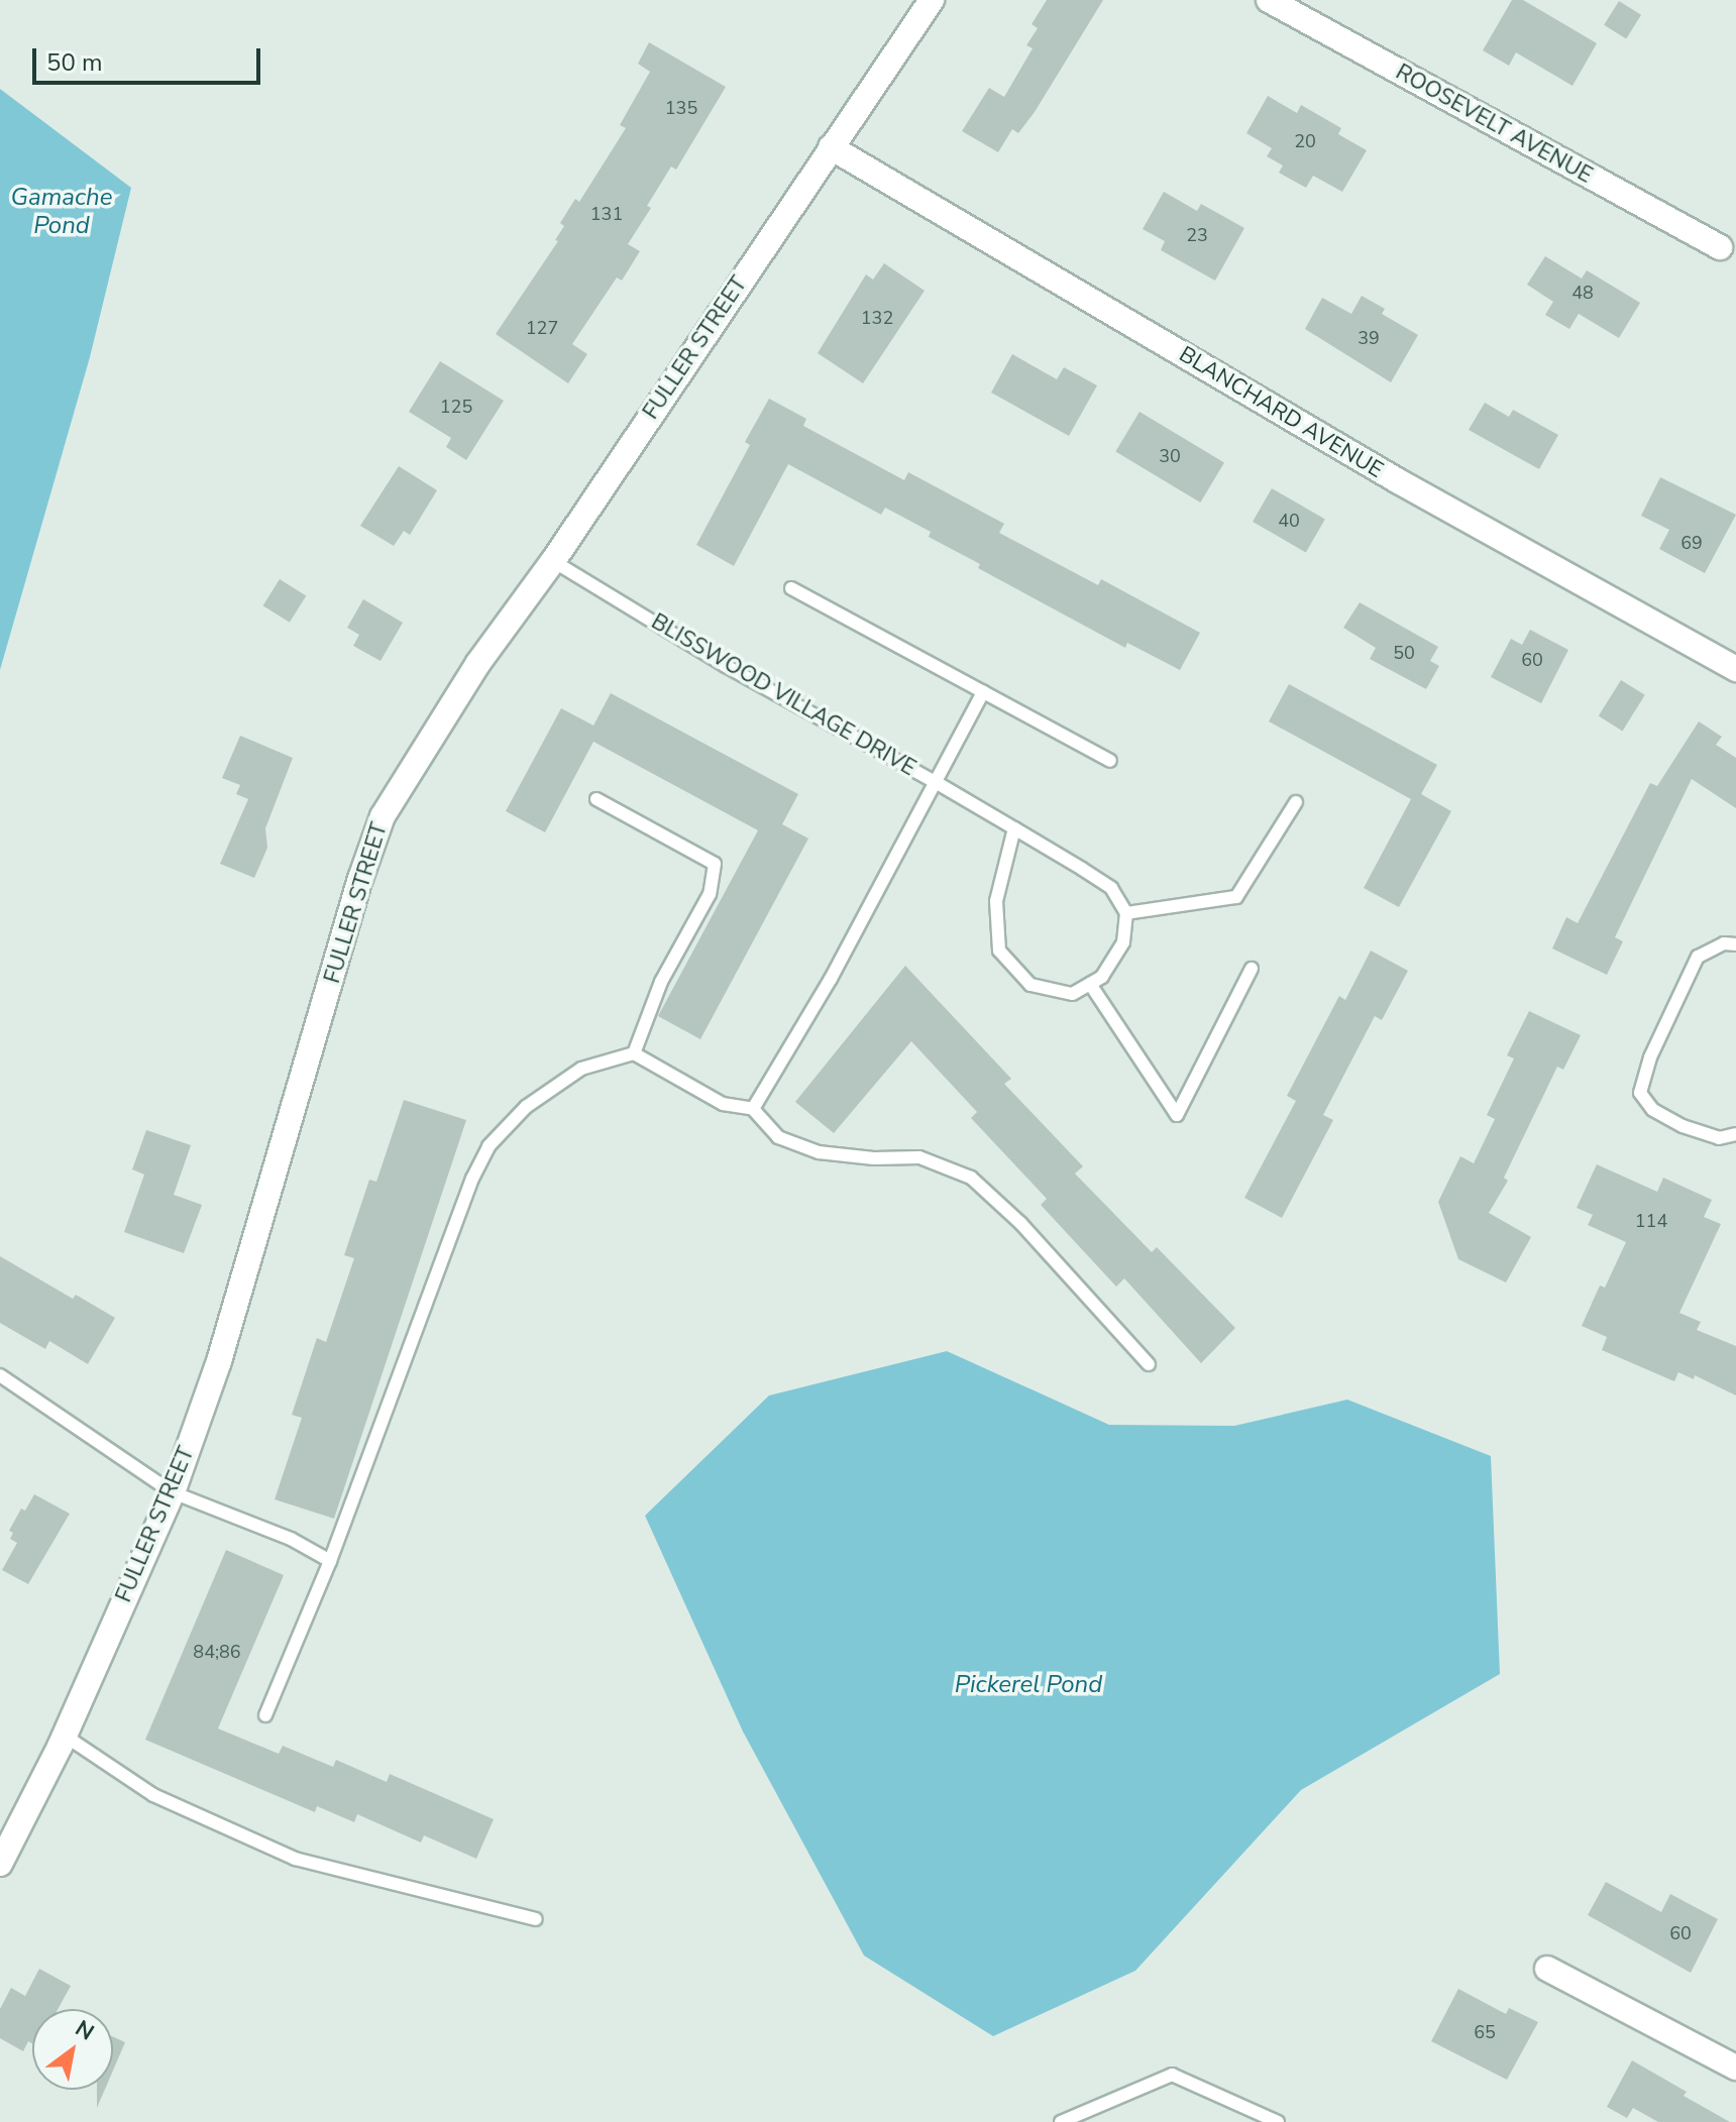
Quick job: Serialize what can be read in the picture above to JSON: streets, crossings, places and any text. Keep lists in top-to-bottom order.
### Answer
{
  "streets": {
    "street": ["ROOSEVELT AVENUE", "FULLER STREET", "BLANCHARD AVENUE"],
    "lane": ["BLISSWOOD VILLAGE DRIVE"]
  },
  "crossings": [
    ["FULLER STREET", "BLANCHARD AVENUE"],
    ["FULLER STREET", "BLISSWOOD VILLAGE DRIVE"]
  ],
  "water": ["Gamache Pond", "Pickerel Pond"],
  "house_numbers": [
    "135",
    "20",
    "131",
    "23",
    "48",
    "132",
    "127",
    "39",
    "125",
    "30",
    "40",
    "69",
    "50",
    "60",
    "114",
    "84;86",
    "60",
    "65"
  ],
  "scale_bar": "50 m",
  "north": "top right"
}
